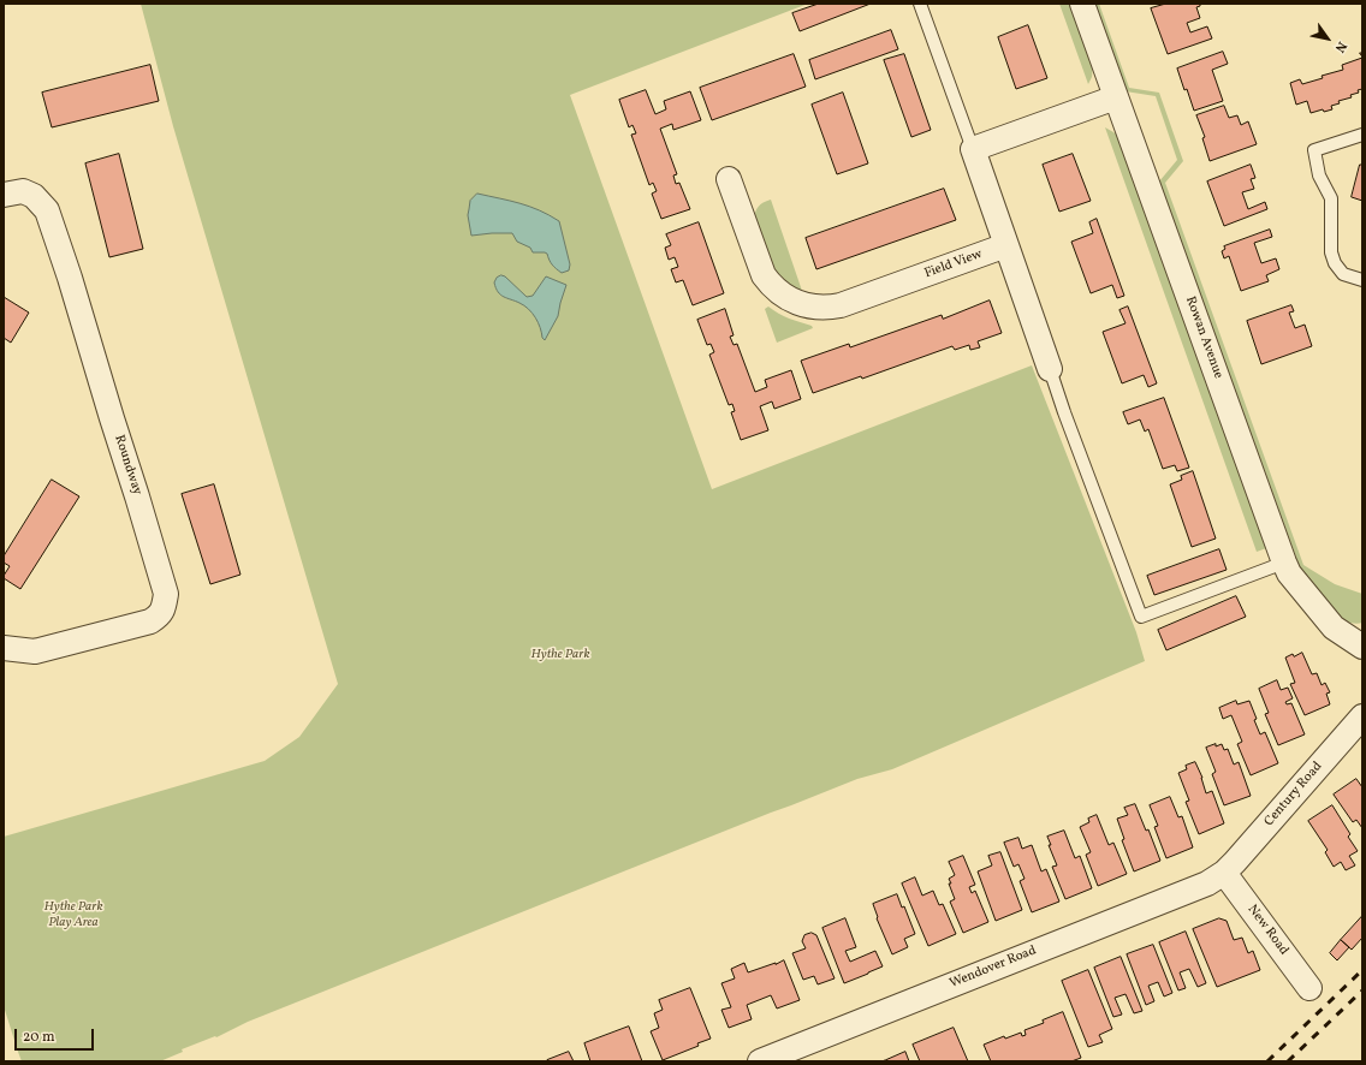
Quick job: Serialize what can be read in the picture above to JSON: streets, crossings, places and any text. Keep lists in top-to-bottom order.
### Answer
{
  "streets": {
    "street": [
      "Field View",
      "Rowan Avenue",
      "Roundway",
      "Century Road",
      "New Road",
      "Wendover Road"
    ]
  },
  "crossings": [
    ["Century Road", "New Road"],
    ["Century Road", "Wendover Road"],
    ["New Road", "Wendover Road"]
  ],
  "parks": ["Hythe Park", "Hythe Park Play Area"],
  "scale_bar": "20 m",
  "north": "bottom right"
}
